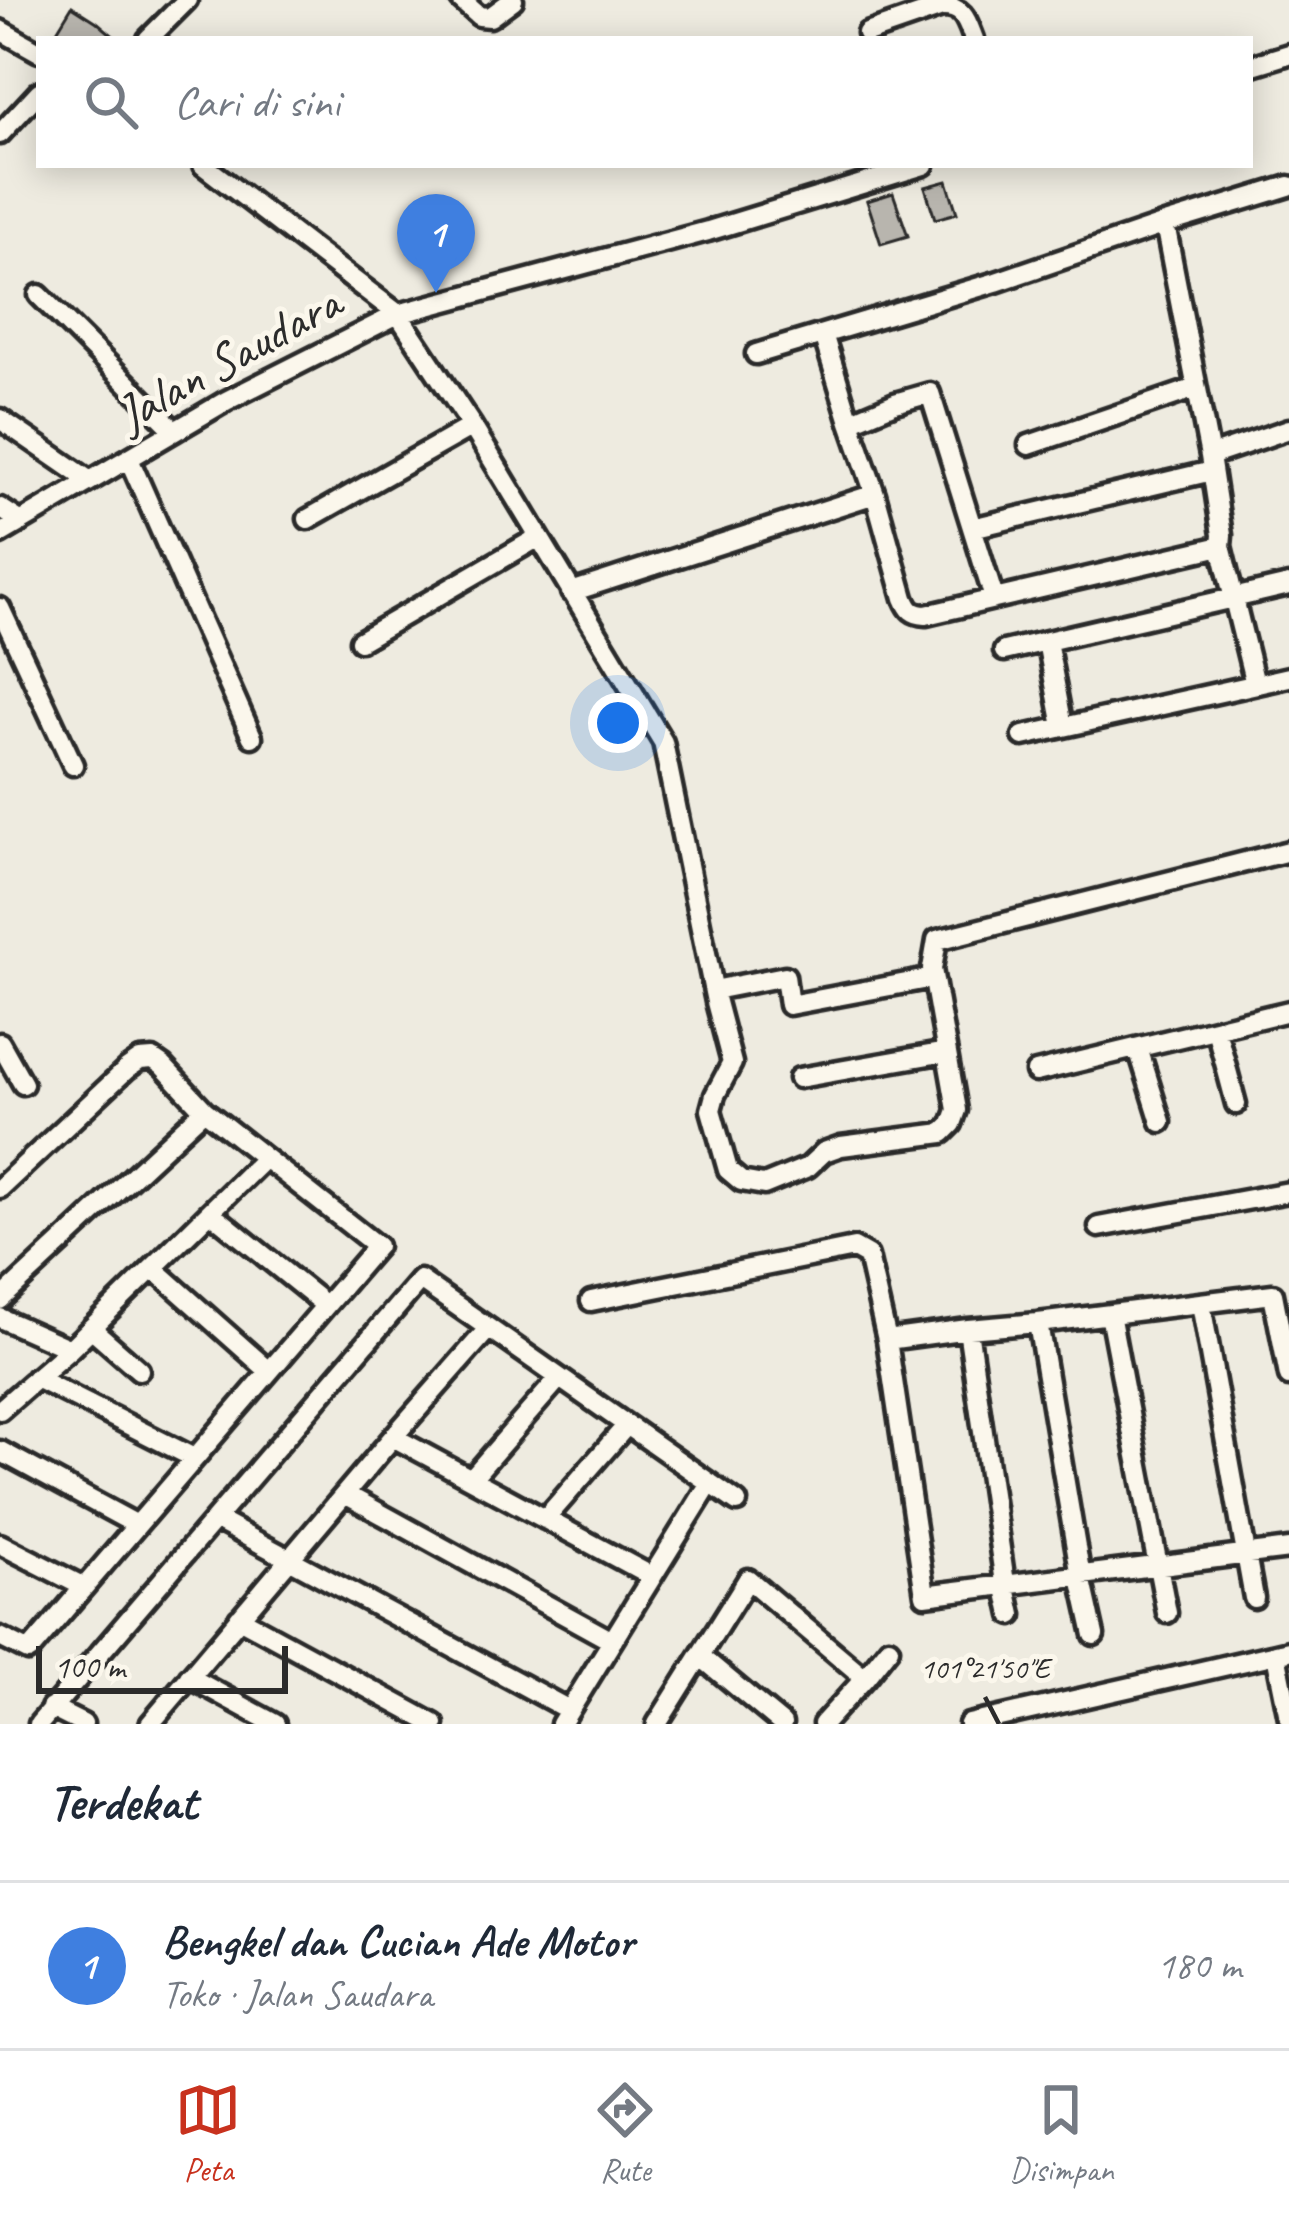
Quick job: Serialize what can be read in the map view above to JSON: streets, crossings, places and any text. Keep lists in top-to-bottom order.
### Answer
{
  "streets": {
    "street": ["Jalan Saudara"]
  },
  "scale_bar": "100 m",
  "page": {
    "search": "Cari di sini",
    "pins": "1",
    "scale": "100 m",
    "heading": "Terdekat",
    "list": [
      {
        "mark": "1",
        "name": "Bengkel dan Cucian Ade Motor",
        "note": "Toko · Jalan Saudara",
        "value": "180 m"
      }
    ],
    "nav": ["Peta", "Rute", "Disimpan"]
  },
  "coordinates": ["101°21'50\"E"]
}
